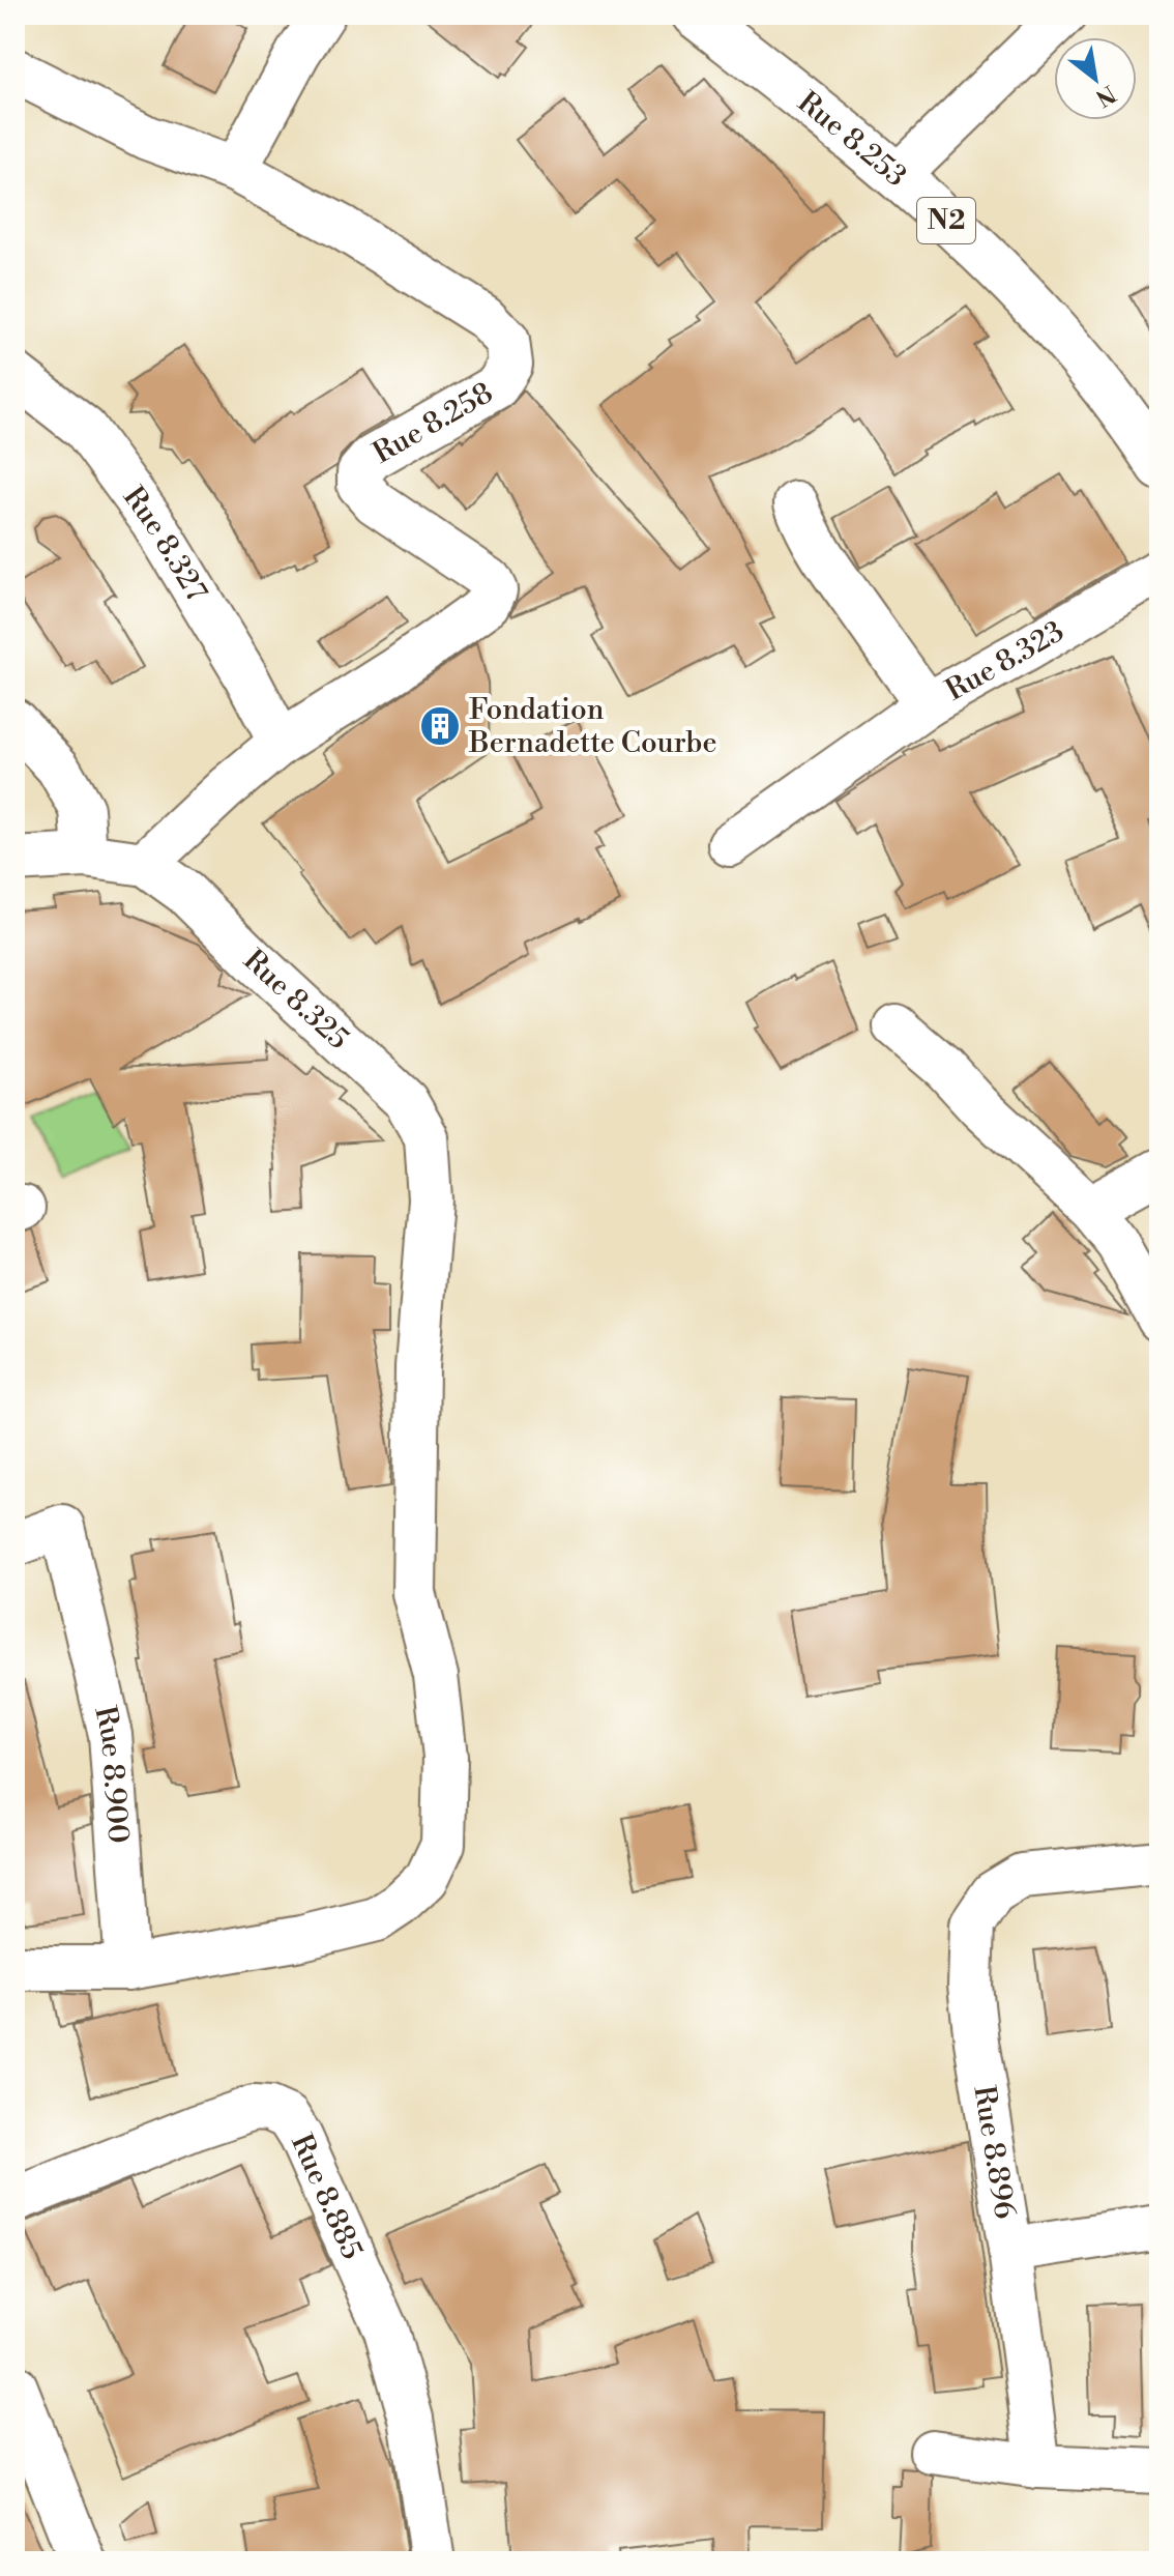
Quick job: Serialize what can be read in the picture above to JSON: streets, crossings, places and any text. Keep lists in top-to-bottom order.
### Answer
{
  "streets": {
    "main road": ["Rue 8.253", "N2"],
    "street": [
      "Rue 8.258",
      "Rue 8.327",
      "Rue 8.323",
      "Rue 8.325",
      "Rue 8.900",
      "Rue 8.896",
      "Rue 8.885"
    ]
  },
  "crossings": [
    ["Rue 8.258", "Rue 8.327"],
    ["Rue 8.258", "Rue 8.325"],
    ["Rue 8.325", "Rue 8.900"]
  ],
  "places": {
    "building": ["Fondation Bernadette Courbe"]
  },
  "north": "bottom right"
}
